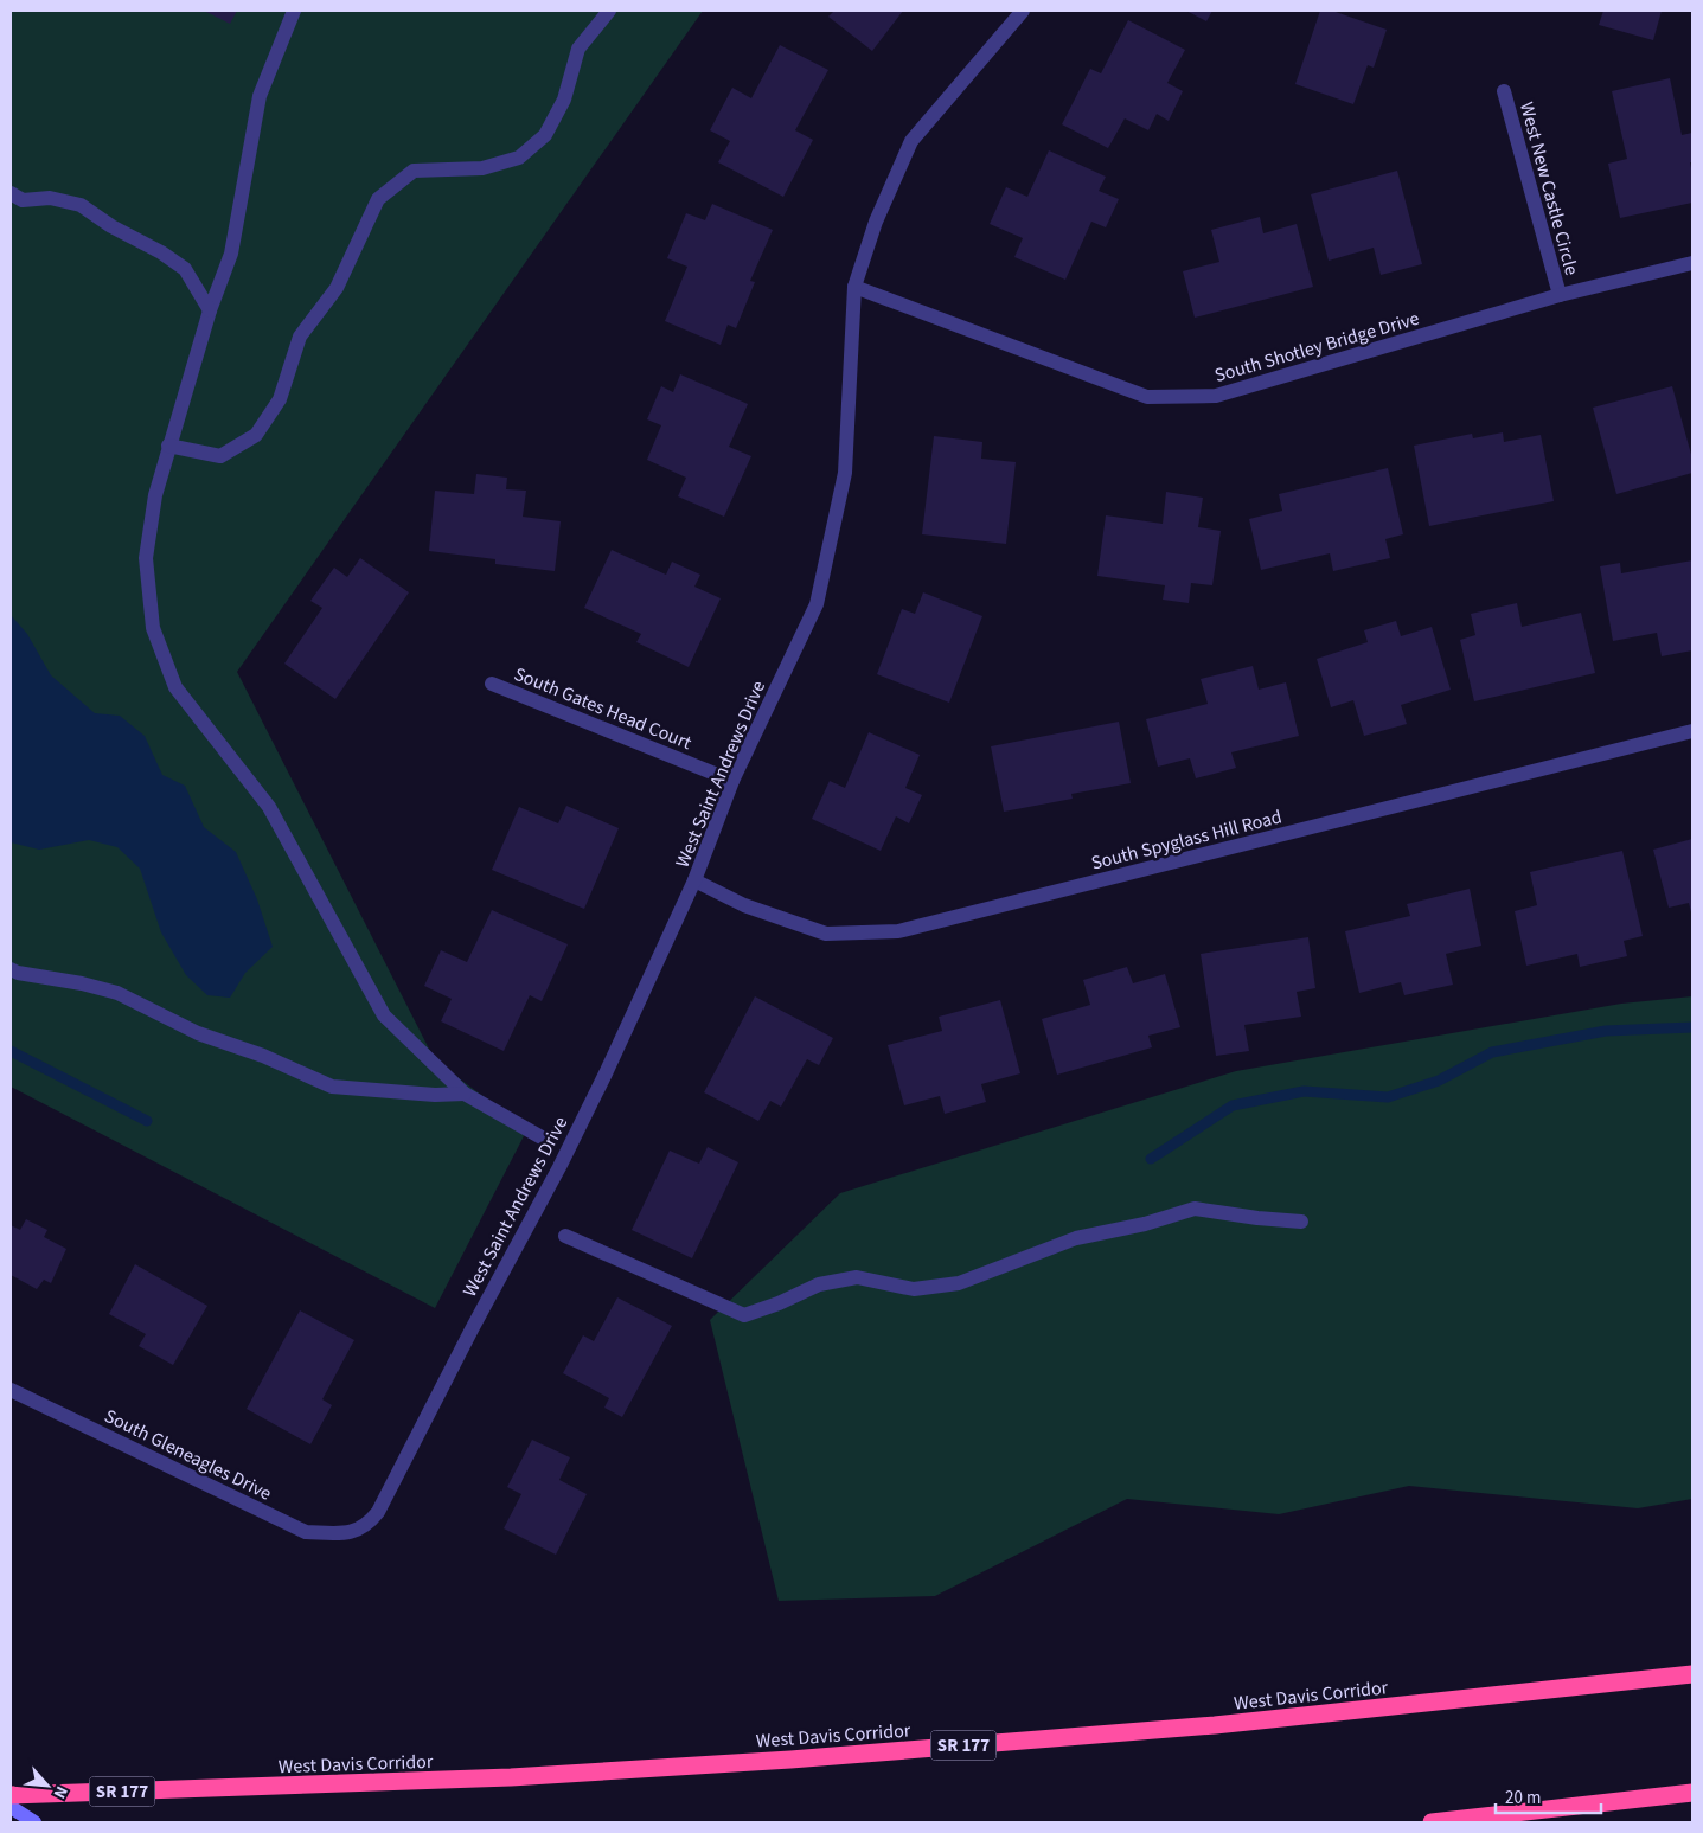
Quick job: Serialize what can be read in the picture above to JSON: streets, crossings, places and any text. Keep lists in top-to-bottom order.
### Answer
{
  "streets": {
    "highway": ["West Davis Corridor", "SR 177"],
    "street": [
      "West New Castle Circle",
      "South Shotley Bridge Drive",
      "South Gates Head Court",
      "West Saint Andrews Drive",
      "South Spyglass Hill Road",
      "South Gleneagles Drive"
    ]
  },
  "crossings": [
    ["West New Castle Circle", "South Shotley Bridge Drive"],
    ["South Shotley Bridge Drive", "West Saint Andrews Drive"],
    ["South Gates Head Court", "West Saint Andrews Drive"],
    ["West Saint Andrews Drive", "South Spyglass Hill Road"],
    ["West Saint Andrews Drive", "South Gleneagles Drive"]
  ],
  "scale_bar": "20 m",
  "north": "bottom right"
}
